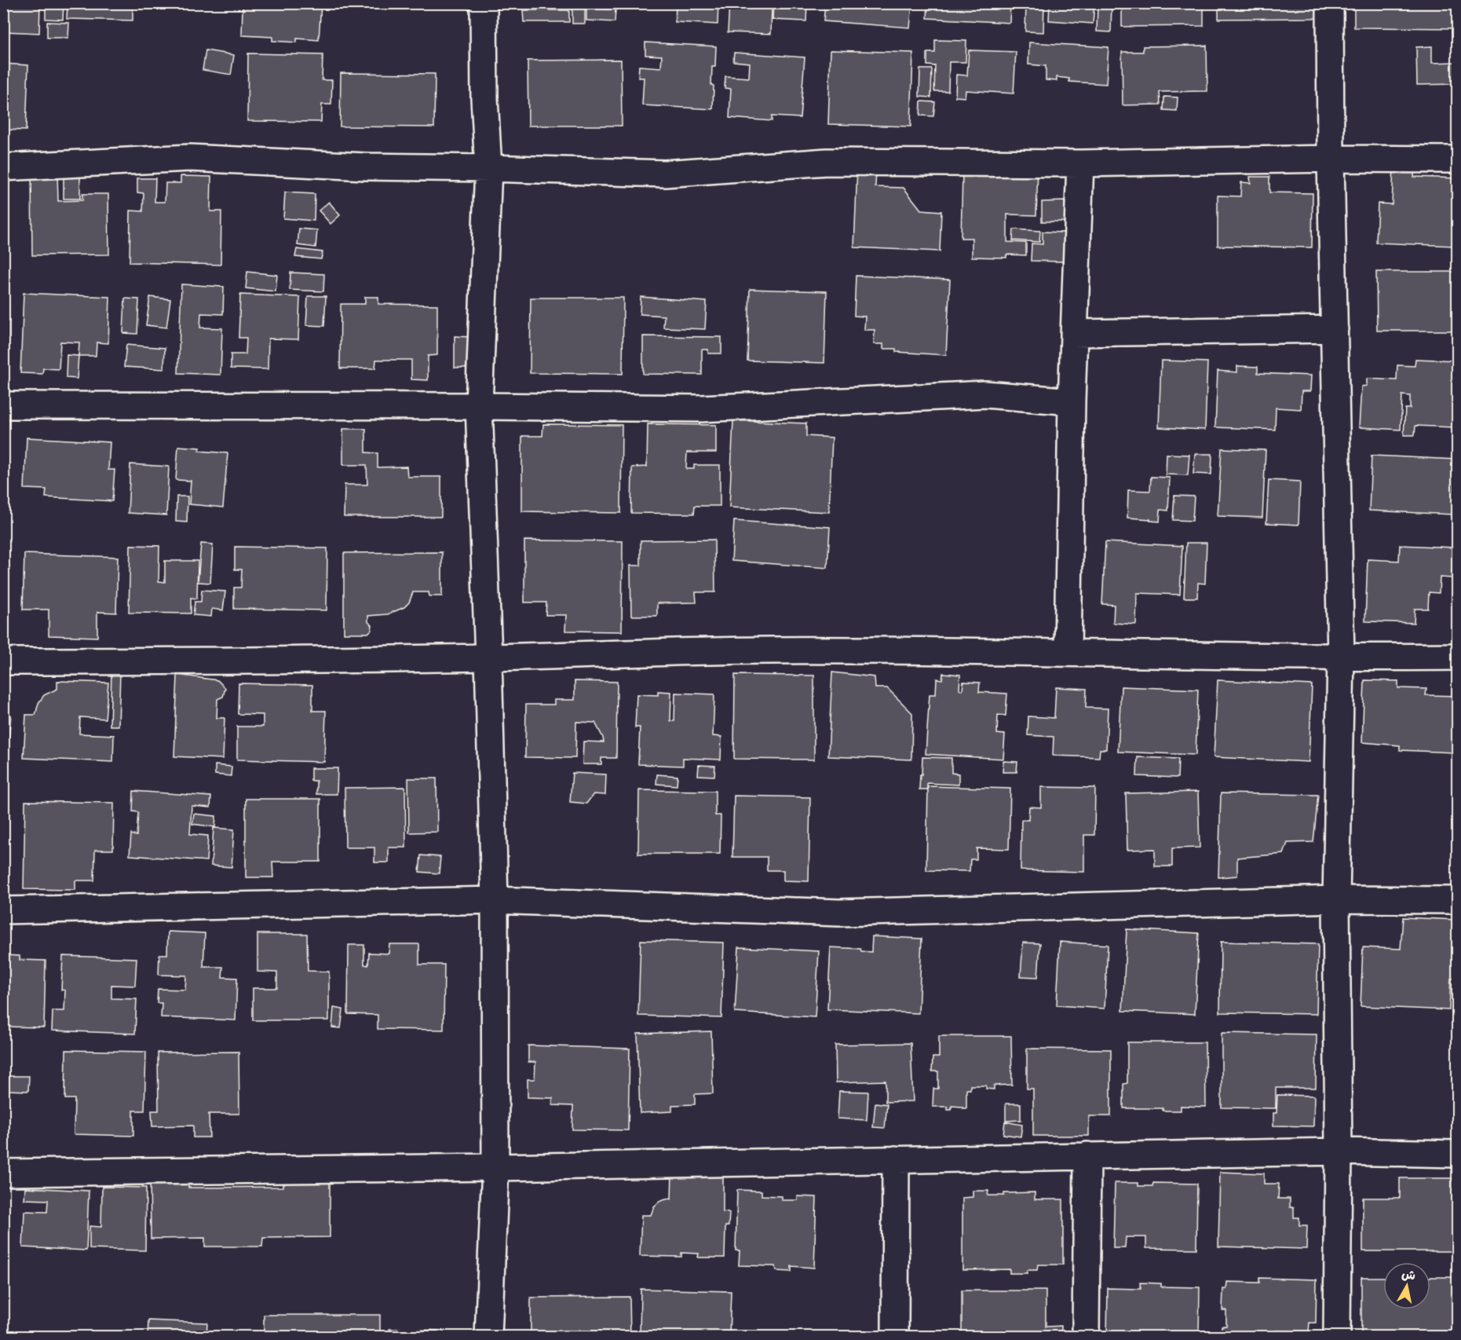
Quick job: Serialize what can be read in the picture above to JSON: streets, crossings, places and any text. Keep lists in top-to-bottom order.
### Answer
{
  "north": "top"
}
